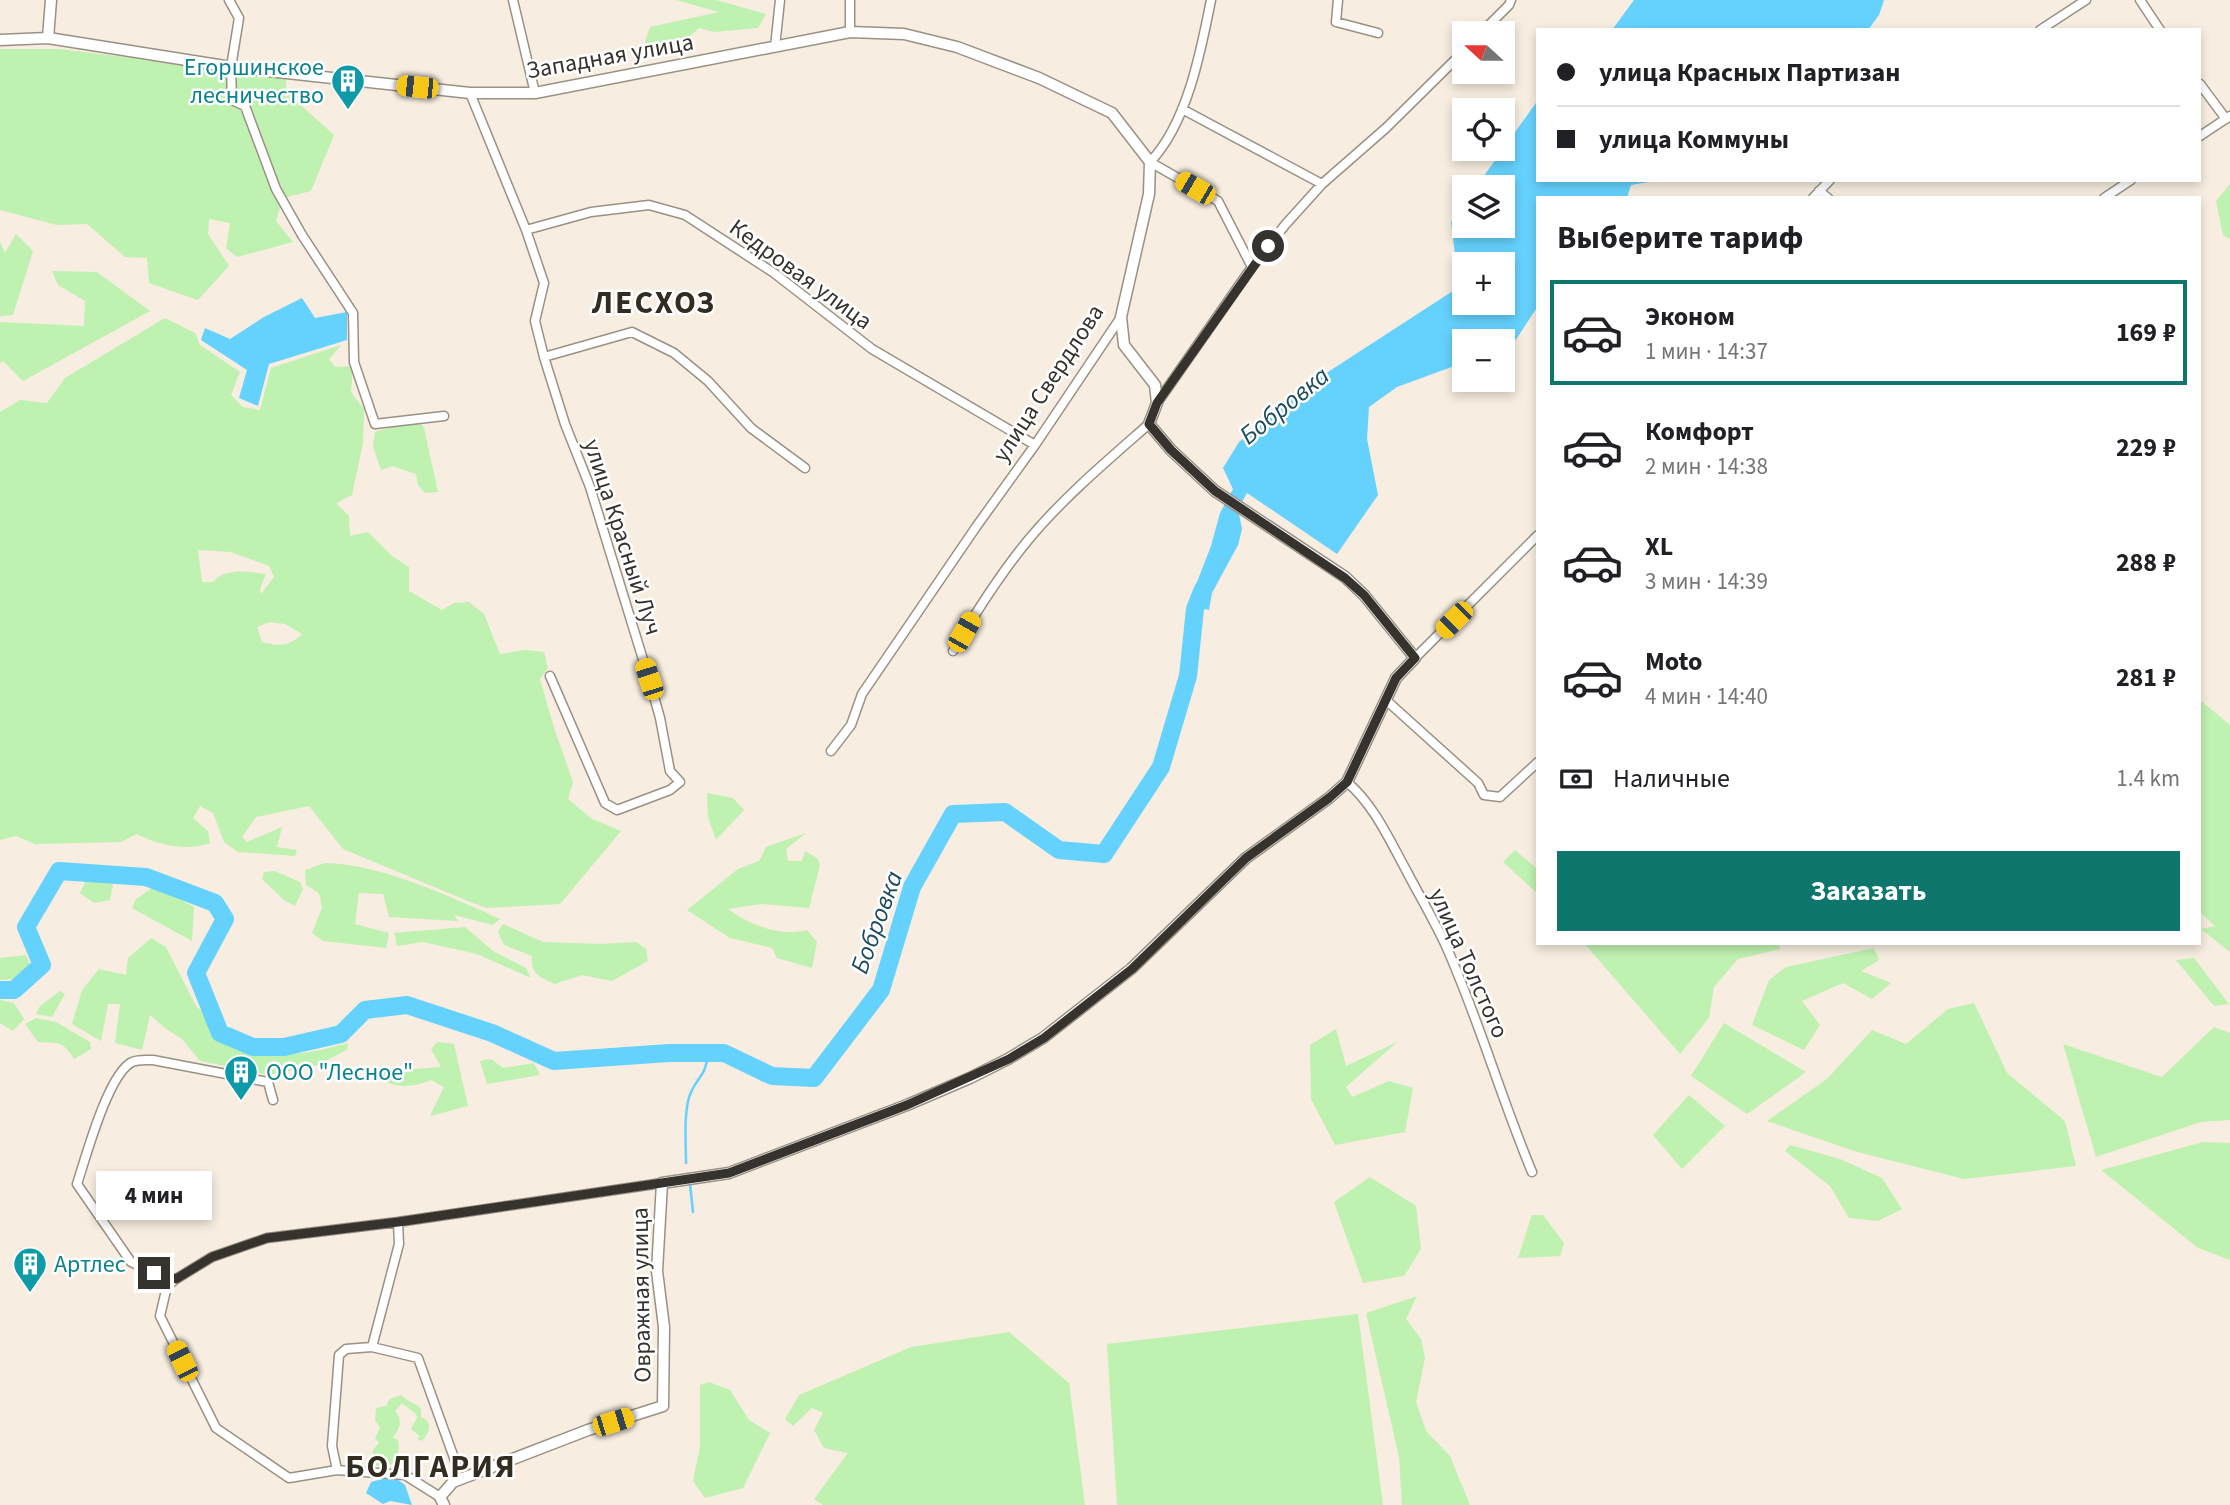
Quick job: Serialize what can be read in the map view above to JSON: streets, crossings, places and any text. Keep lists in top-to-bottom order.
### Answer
{
  "streets": {
    "street": [
      "Западная улица",
      "Кедровая улица",
      "улица Свердлова",
      "улица Красный Луч",
      "улица Толстого",
      "Овражная улица"
    ]
  },
  "crossings": [
    ["Западная улица", "улица Свердлова"],
    ["Западная улица", "улица Красный Луч"],
    ["Кедровая улица", "улица Свердлова"],
    ["Кедровая улица", "улица Красный Луч"]
  ],
  "districts": ["ЛЕСХОЗ", "БОЛГАРИЯ"],
  "water": ["Бобровка"],
  "places": {
    "building": ["Егоршинское лесничество", "ООО \"Лесное\"", "Артлес"]
  },
  "north": "left",
  "page": {
    "map_buttons": ["+", "−"],
    "banner": ["улица Красных Партизан", "улица Коммуны"],
    "heading": "Выберите тариф",
    "list": [
      {
        "name": "Эконом",
        "note": "1 мин · 14:37",
        "value": "169 ₽"
      },
      {
        "name": "Комфорт",
        "note": "2 мин · 14:38",
        "value": "229 ₽"
      },
      {
        "name": "XL",
        "note": "3 мин · 14:39",
        "value": "288 ₽"
      },
      {
        "name": "Moto",
        "note": "4 мин · 14:40",
        "value": "281 ₽"
      }
    ],
    "pay": ["Наличные", "1.4 km"],
    "buttons": "Заказать",
    "bubble": "4 мин"
  }
}
